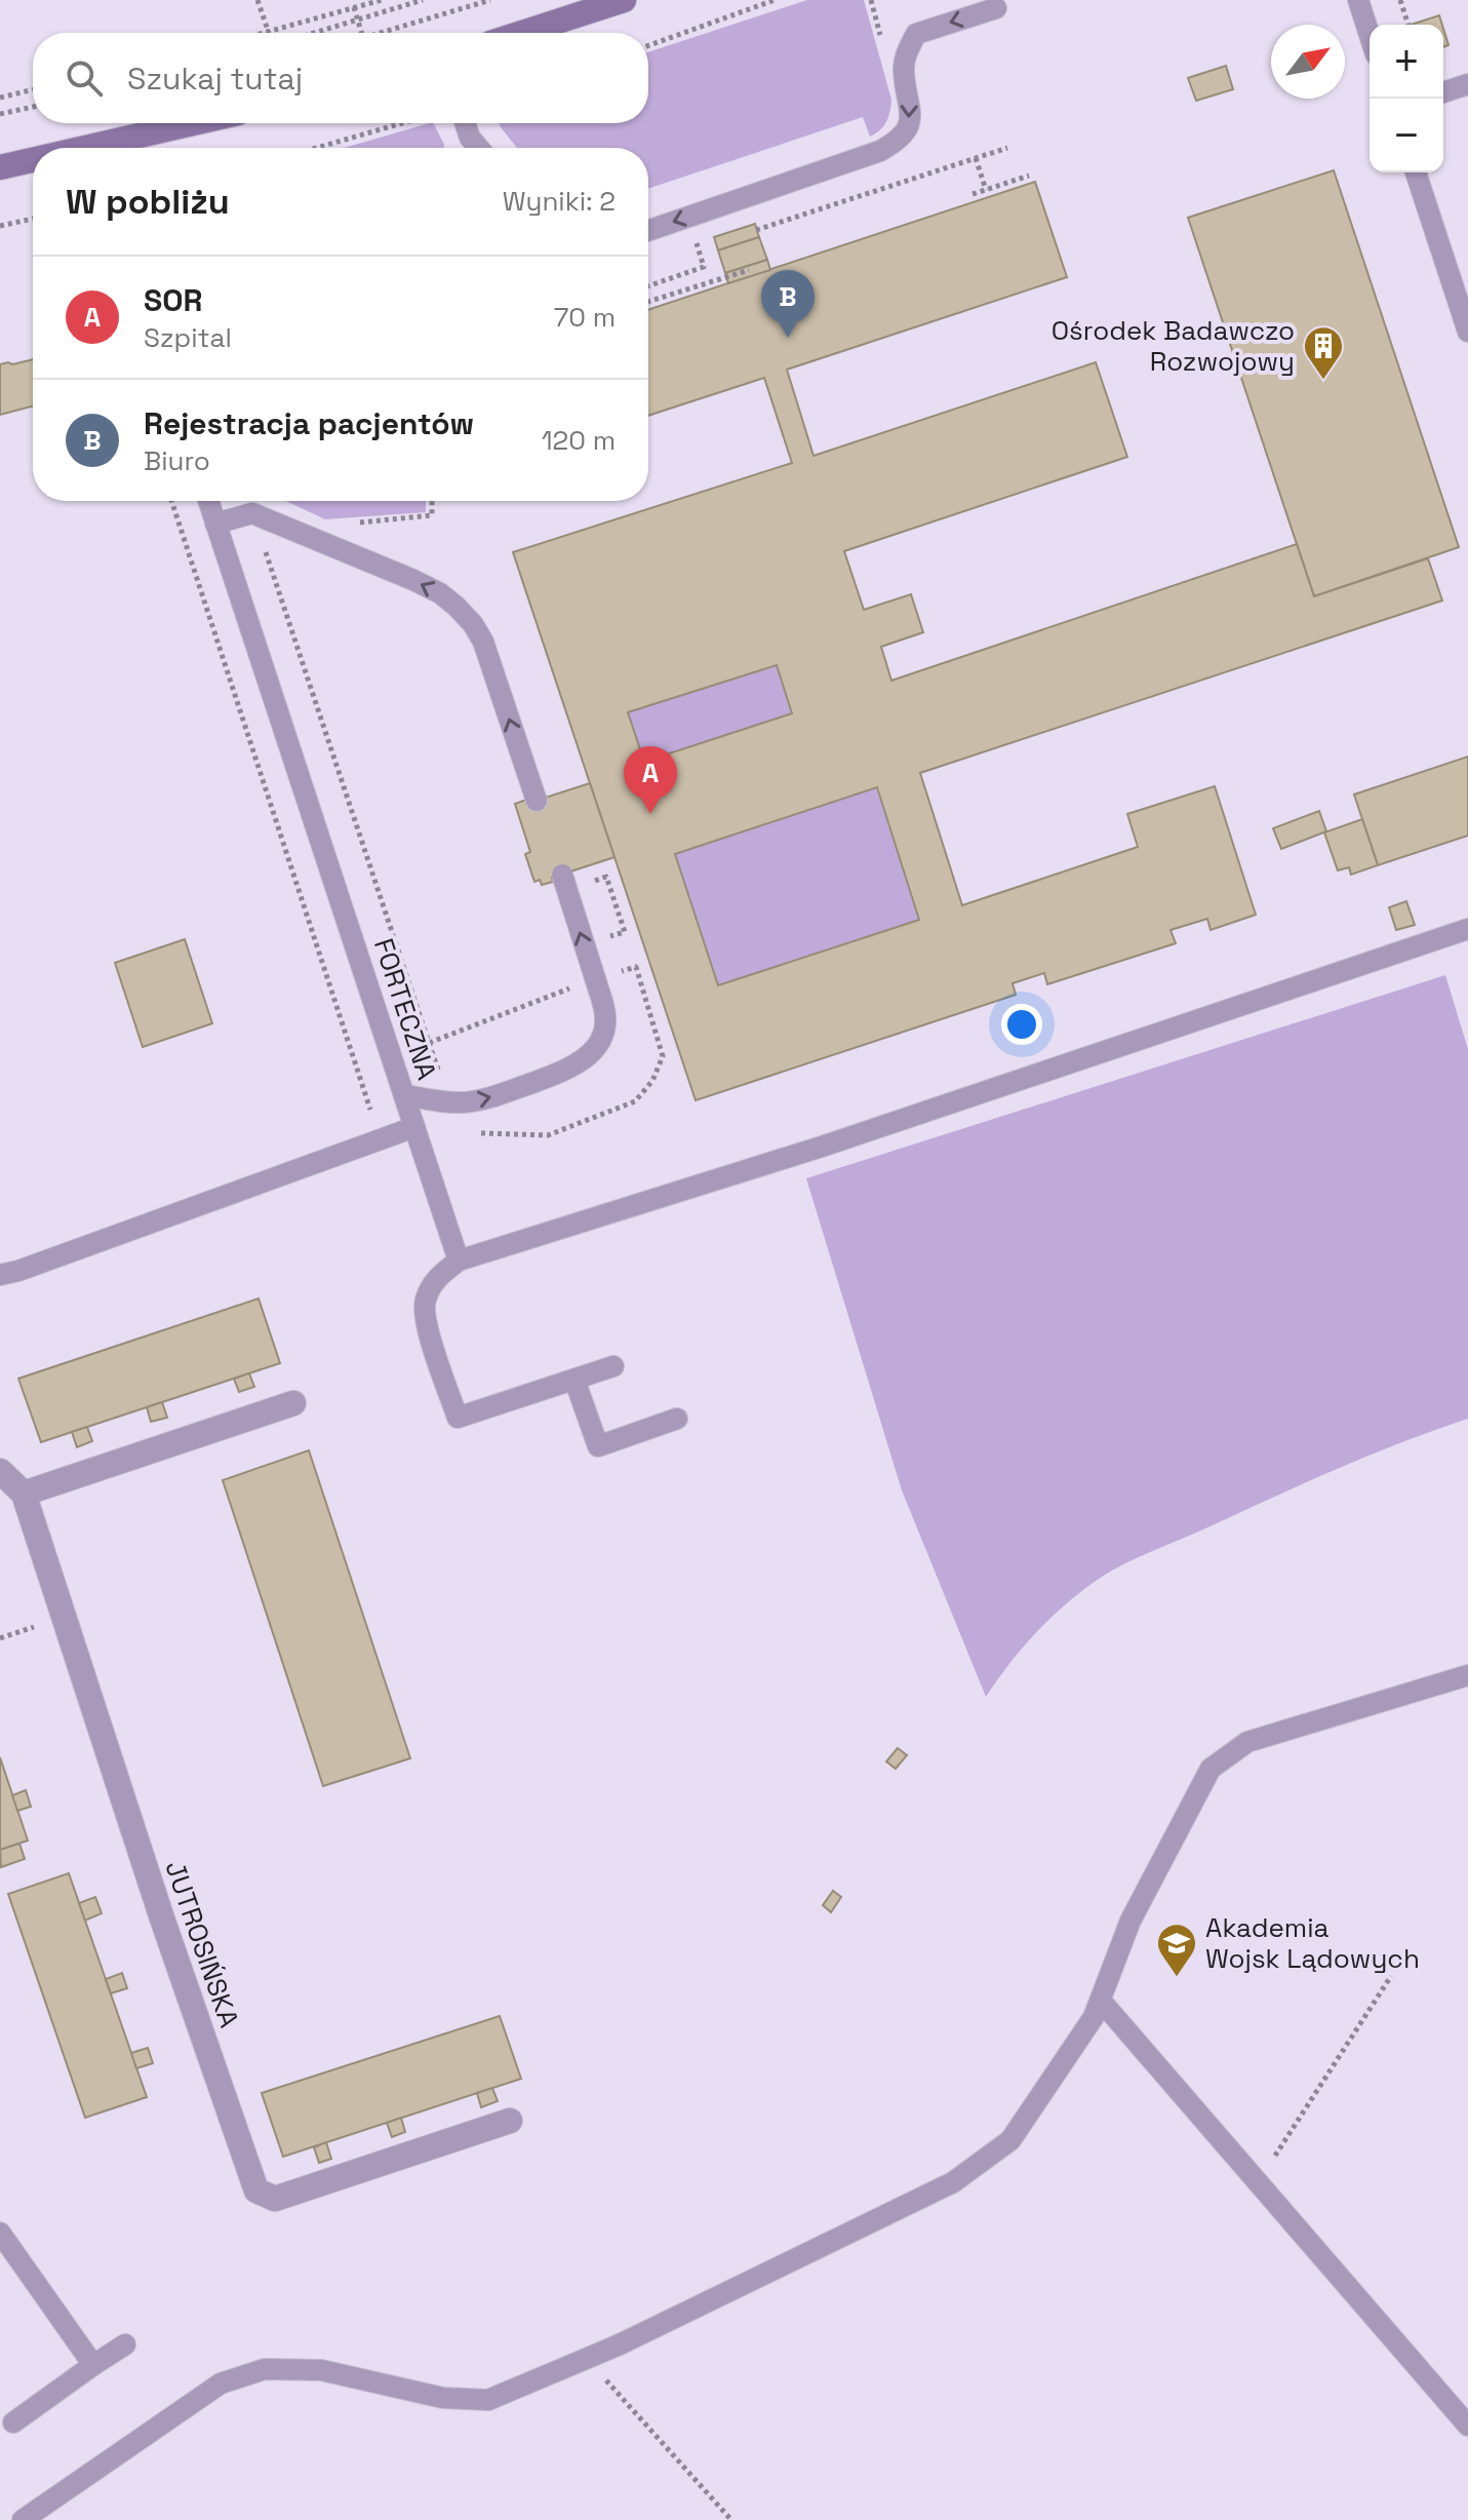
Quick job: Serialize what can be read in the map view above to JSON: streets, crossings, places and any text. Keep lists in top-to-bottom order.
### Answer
{
  "streets": {
    "street": ["JUTROSIŃSKA"],
    "lane": ["FORTECZNA"]
  },
  "places": {
    "building": ["Ośrodek Badawczo Rozwojowy"],
    "school or university": ["Akademia Wojsk Lądowych"]
  },
  "north": "top right",
  "page": {
    "map_buttons": ["+", "−"],
    "search": "Szukaj tutaj",
    "heading": ["W pobliżu", "Wyniki: 2"],
    "list": [
      {
        "mark": "A",
        "name": "SOR",
        "note": "Szpital",
        "value": "70 m"
      },
      {
        "mark": "B",
        "name": "Rejestracja pacjentów",
        "note": "Biuro",
        "value": "120 m"
      }
    ],
    "pins": ["B", "A"]
  }
}
